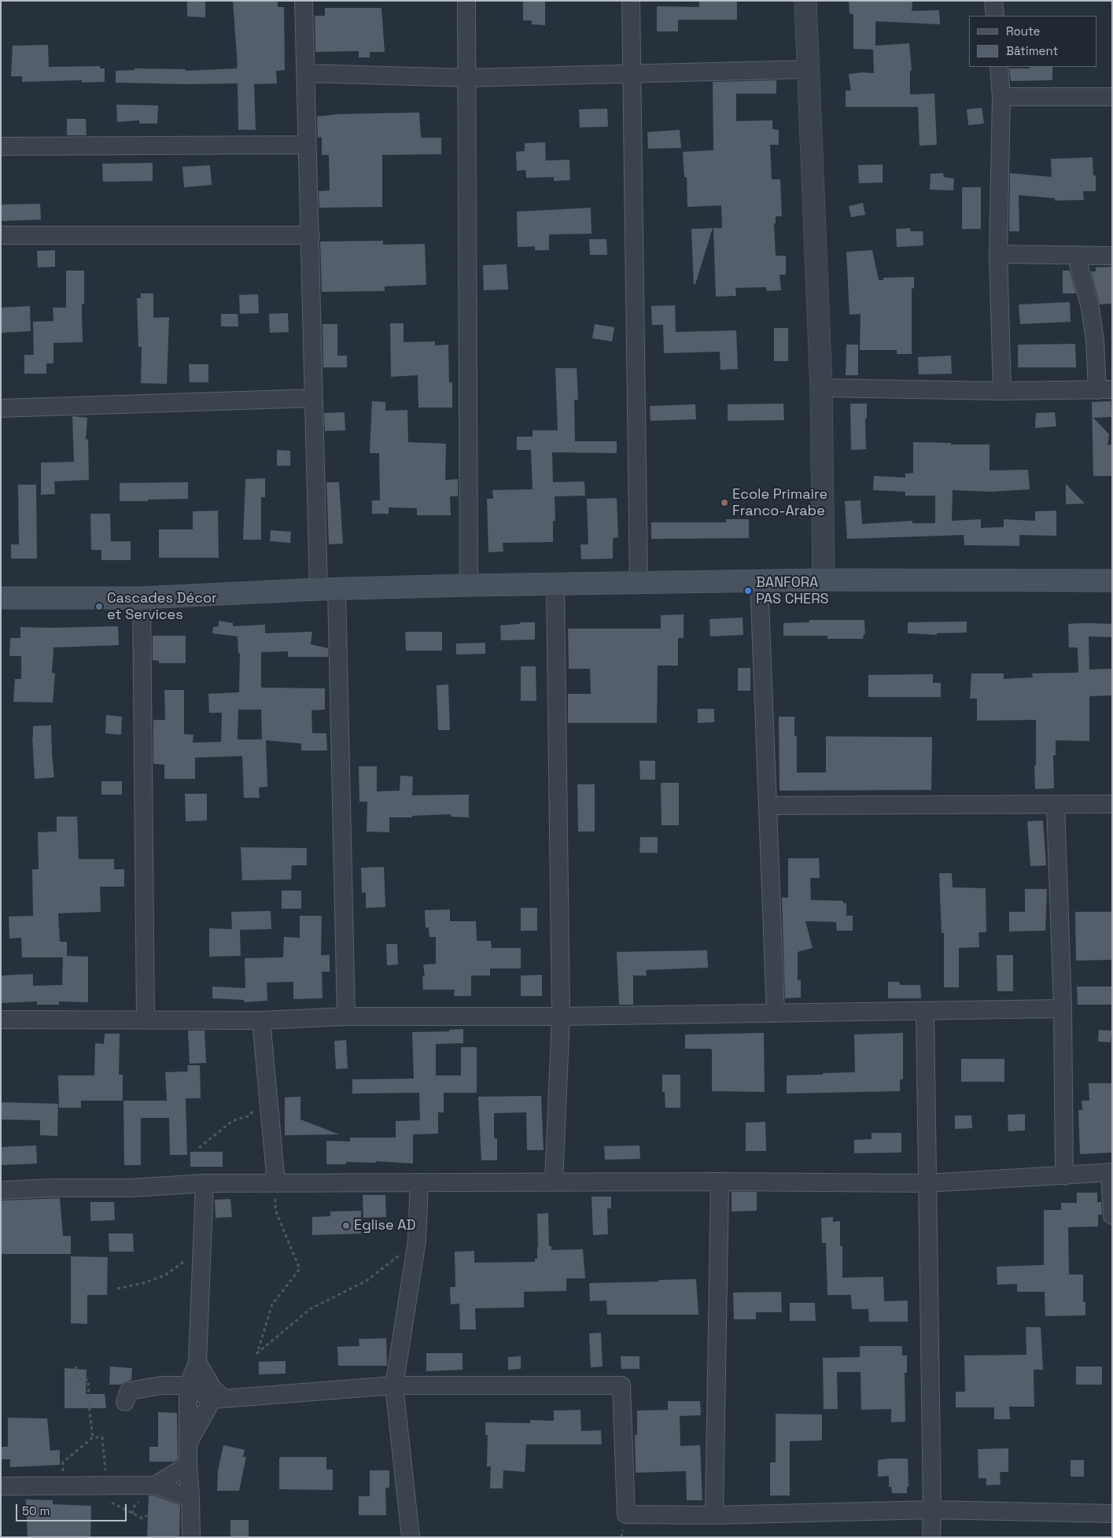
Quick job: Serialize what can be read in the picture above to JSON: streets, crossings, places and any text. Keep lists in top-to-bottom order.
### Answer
{
  "places": [
    "Ecole Primaire Franco-Arabe",
    "BANFORA PAS CHERS",
    "Cascades Décor et Services",
    "Eglise AD"
  ],
  "legend": ["Route", "Bâtiment"],
  "scale_bar": "50 m"
}
